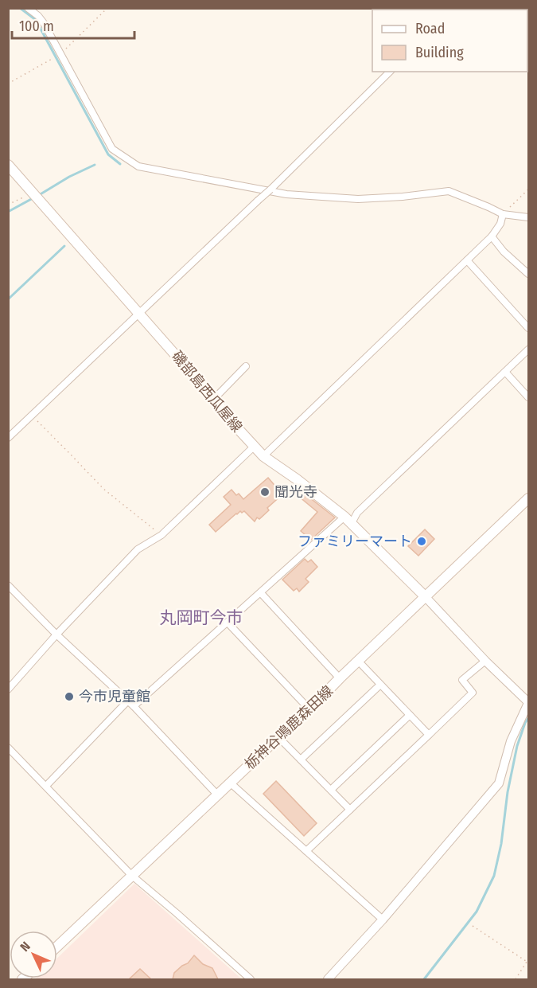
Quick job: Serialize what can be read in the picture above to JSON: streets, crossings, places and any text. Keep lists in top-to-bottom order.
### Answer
{
  "streets": {
    "main road": ["磯部島西瓜屋線", "栃神谷鳴鹿森田線"]
  },
  "crossings": [
    ["磯部島西瓜屋線", "栃神谷鳴鹿森田線"]
  ],
  "districts": ["丸岡町今市"],
  "places": ["聞光寺", "ファミリーマート", "今市児童館"],
  "legend": ["Road", "Building"],
  "scale_bar": "100 m",
  "north": "top left"
}
